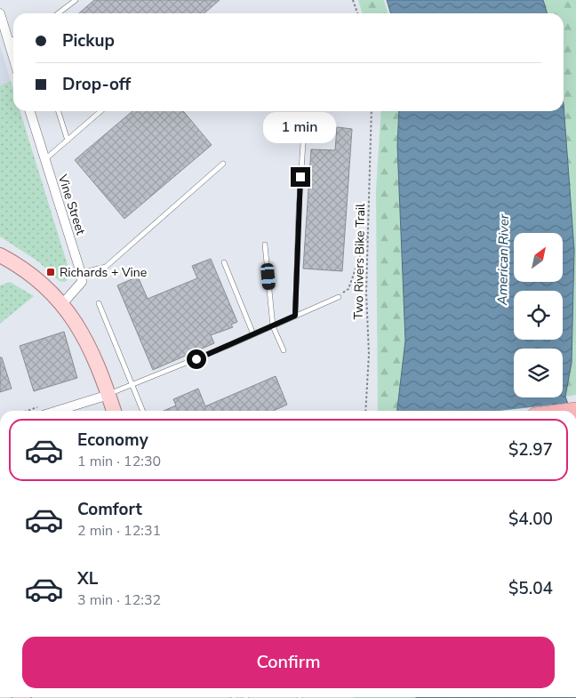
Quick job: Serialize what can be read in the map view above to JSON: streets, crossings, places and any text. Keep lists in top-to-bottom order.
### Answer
{
  "streets": {
    "street": ["Vine Street"],
    "path": ["Two Rivers Bike Trail"]
  },
  "water": ["American River"],
  "places": {
    "transit": ["Richards + Vine"]
  },
  "north": "top right",
  "page": {
    "banner": ["Pickup", "Drop-off"],
    "bubble": "1 min",
    "list": [
      {
        "name": "Economy",
        "note": "1 min · 12:30",
        "value": "$2.97"
      },
      {
        "name": "Comfort",
        "note": "2 min · 12:31",
        "value": "$4.00"
      },
      {
        "name": "XL",
        "note": "3 min · 12:32",
        "value": "$5.04"
      }
    ],
    "buttons": "Confirm"
  }
}
